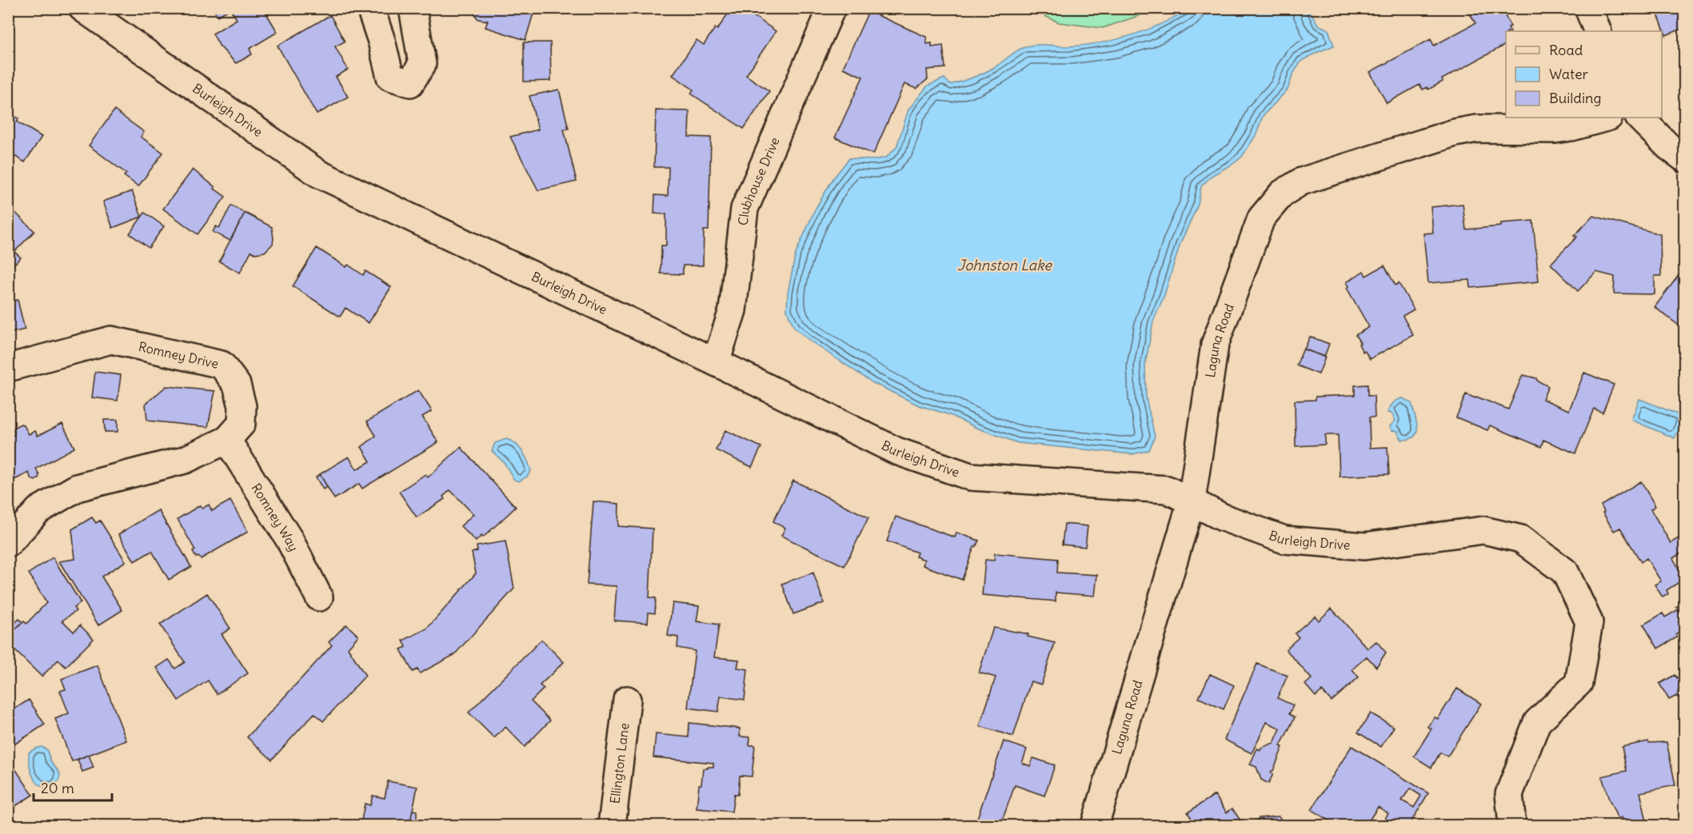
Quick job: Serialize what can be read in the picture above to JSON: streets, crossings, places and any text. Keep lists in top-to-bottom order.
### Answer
{
  "streets": {
    "street": [
      "Burleigh Drive",
      "Clubhouse Drive",
      "Laguna Road",
      "Romney Drive",
      "Romney Way",
      "Ellington Lane"
    ]
  },
  "crossings": [
    ["Burleigh Drive", "Clubhouse Drive"],
    ["Burleigh Drive", "Laguna Road"],
    ["Romney Drive", "Romney Way"]
  ],
  "water": ["Johnston Lake"],
  "legend": ["Road", "Water", "Building"],
  "scale_bar": "20 m"
}
